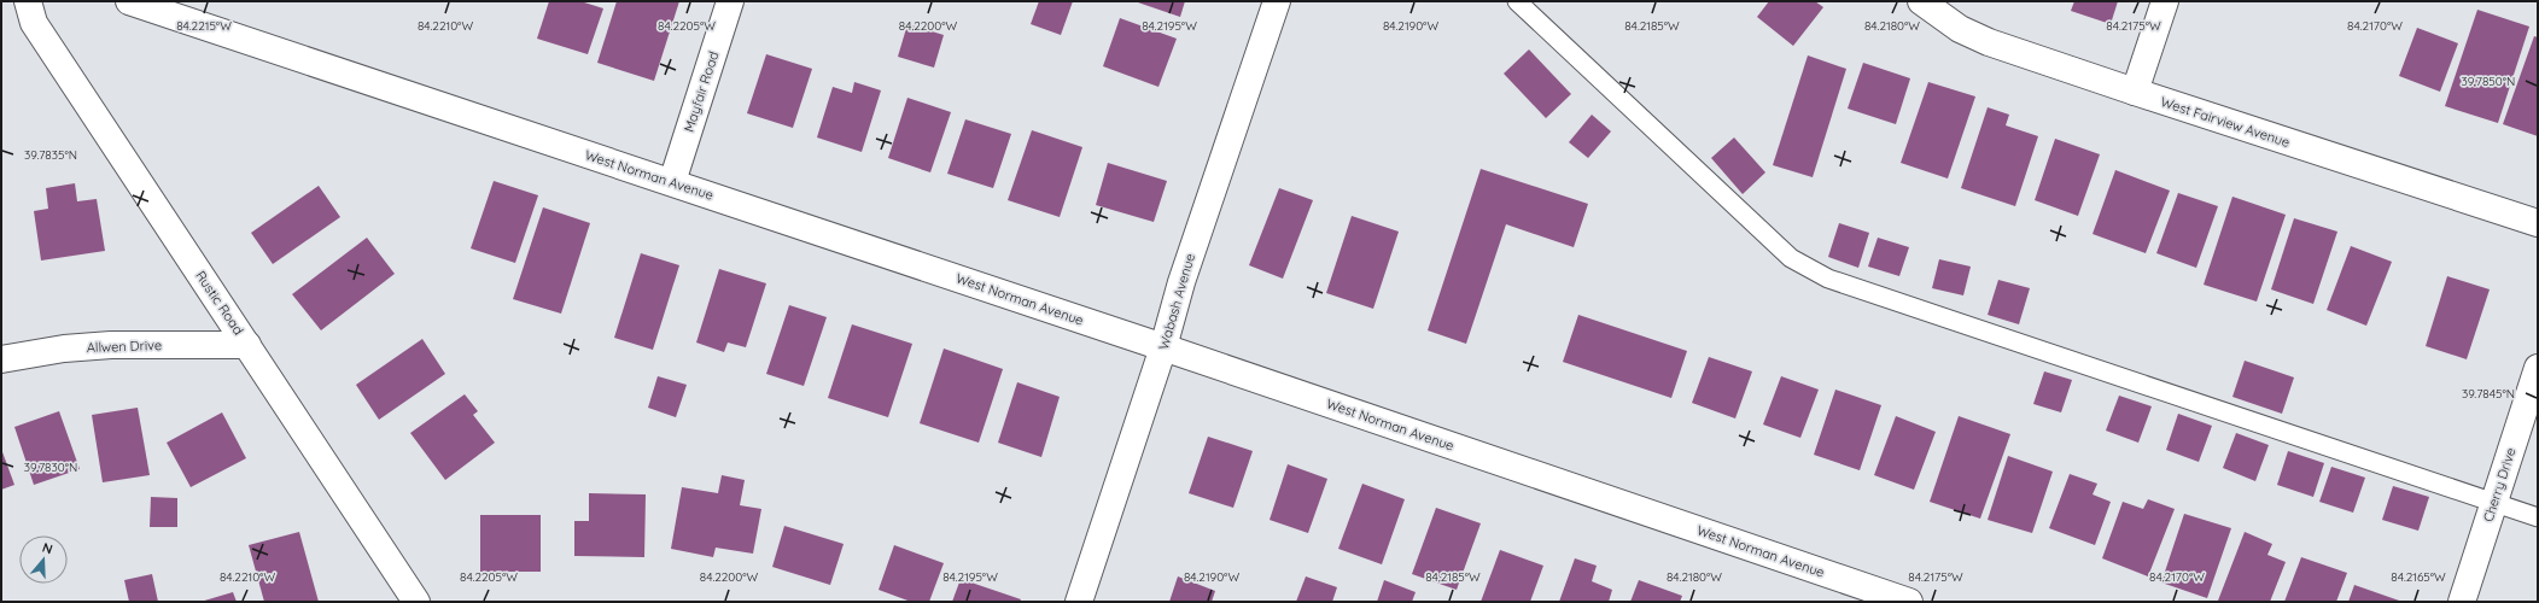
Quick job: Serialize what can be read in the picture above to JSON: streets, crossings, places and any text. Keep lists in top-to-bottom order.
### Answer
{
  "streets": {
    "street": [
      "Mayfair Road",
      "West Fairview Avenue",
      "West Norman Avenue",
      "Wabash Avenue",
      "Rustic Road",
      "Allwen Drive",
      "Cherry Drive"
    ]
  },
  "crossings": [
    ["Mayfair Road", "West Norman Avenue"],
    ["West Norman Avenue", "Wabash Avenue"],
    ["Rustic Road", "Allwen Drive"]
  ],
  "north": "top",
  "coordinates": [
    "84.2215°W",
    "84.2180°W",
    "84.2210°W",
    "84.2205°W",
    "84.2200°W",
    "84.2195°W",
    "84.2190°W",
    "84.2185°W",
    "84.2175°W",
    "84.2170°W",
    "39.7850°N",
    "39.7835°N",
    "39.7845°N",
    "39.7830°N",
    "84.2165°W"
  ]
}
